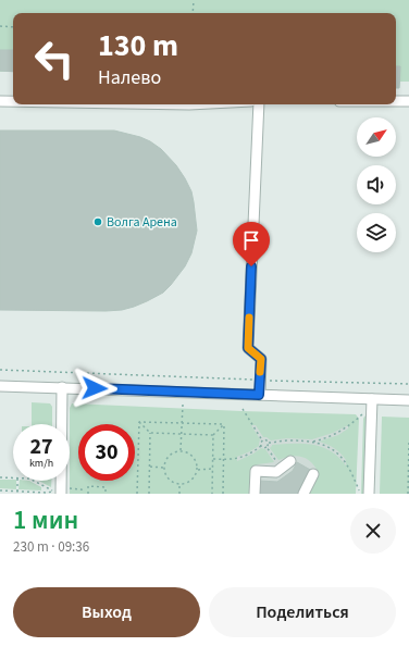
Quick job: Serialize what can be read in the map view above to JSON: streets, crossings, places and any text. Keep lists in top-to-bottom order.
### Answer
{
  "places": ["Волга Арена"],
  "north": "top right",
  "page": {
    "turn": ["130 m", "Налево"],
    "speed": "27 km/h",
    "limit": "30",
    "heading": ["1 мин", "230 m · 09:36"],
    "buttons": ["Выход", "Поделиться"]
  }
}
